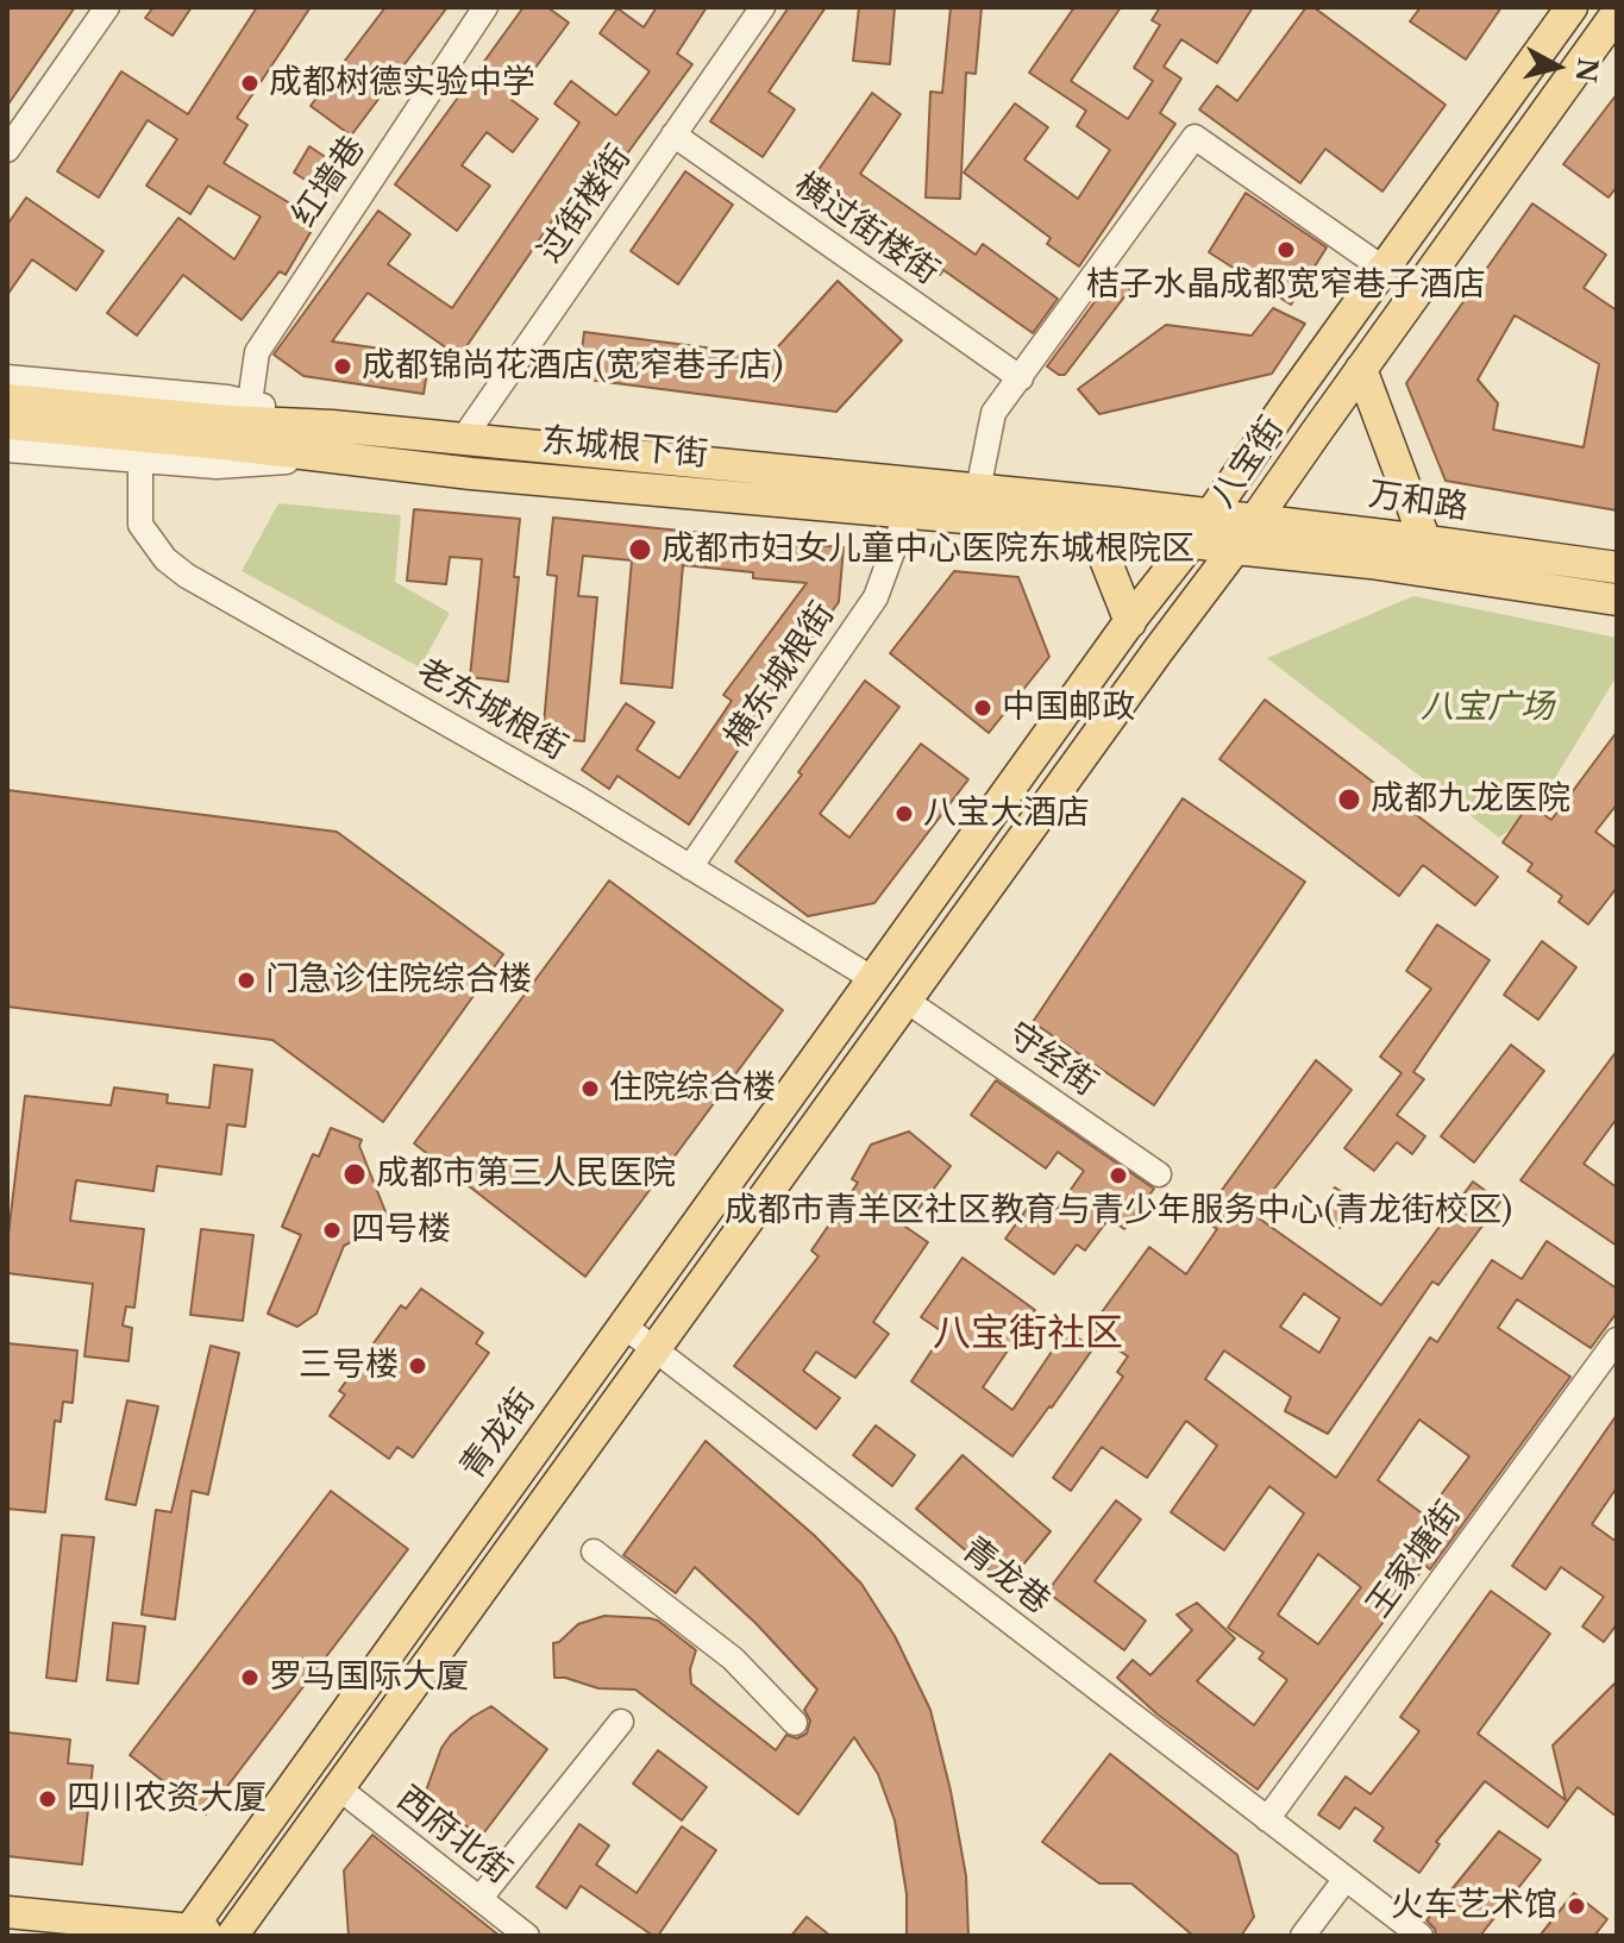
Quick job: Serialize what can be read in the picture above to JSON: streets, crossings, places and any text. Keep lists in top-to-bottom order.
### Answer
{
  "streets": {
    "main road": [
      "东城根下街",
      "八宝街",
      "万和路",
      "青龙街"
    ],
    "street": [
      "红墙巷",
      "过街楼街",
      "横过街楼街",
      "横东城根街",
      "老东城根街",
      "守经街",
      "王家塘街",
      "青龙巷",
      "西府北街"
    ]
  },
  "crossings": [
    ["红墙巷", "东城根下街"],
    ["过街楼街", "横过街楼街"],
    ["过街楼街", "东城根下街"],
    ["东城根下街", "八宝街"],
    ["东城根下街", "万和路"],
    ["东城根下街", "横东城根街"],
    ["东城根下街", "老东城根街"],
    ["八宝街", "万和路"],
    ["八宝街", "老东城根街"],
    ["八宝街", "守经街"],
    ["八宝街", "青龙街"],
    ["横东城根街", "老东城根街"],
    ["老东城根街", "青龙街"],
    ["青龙街", "青龙巷"],
    ["王家塘街", "青龙巷"]
  ],
  "districts": ["八宝街社区"],
  "parks": ["八宝广场"],
  "places": [
    "成都树德实验中学",
    "桔子水晶成都宽窄巷子酒店",
    "成都锦尚花酒店(宽窄巷子店)",
    "成都市妇女儿童中心医院东城根院区",
    "中国邮政",
    "成都九龙医院",
    "八宝大酒店",
    "门急诊住院综合楼",
    "住院综合楼",
    "成都市第三人民医院",
    "成都市青羊区社区教育与青少年服务中心(青龙街校区)",
    "四号楼",
    "三号楼",
    "罗马国际大厦",
    "四川农资大厦",
    "火车艺术馆"
  ],
  "north": "right"
}
